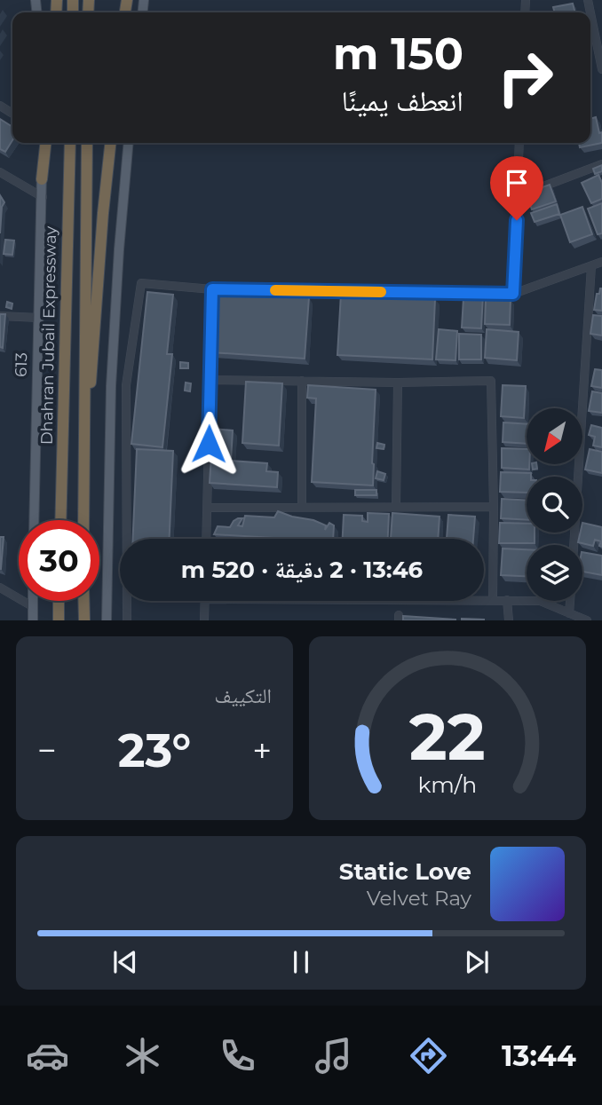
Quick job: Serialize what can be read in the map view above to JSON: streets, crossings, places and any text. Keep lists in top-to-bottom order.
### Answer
{
  "streets": {
    "highway": ["Dhahran Jubail Expressway"],
    "main road": ["613"]
  },
  "north": "bottom left",
  "page": {
    "turn": ["150 m", "انعطف يمينًا"],
    "limit": "30",
    "trip": "13:46 · 2 دقيقة · 520 m",
    "tile": "التكييف",
    "heat": ["−", "23°", "+"],
    "song": ["Static Love", "Velvet Ray"],
    "tabs": "13:44",
    "gauge": ["22", "km/h"]
  }
}
